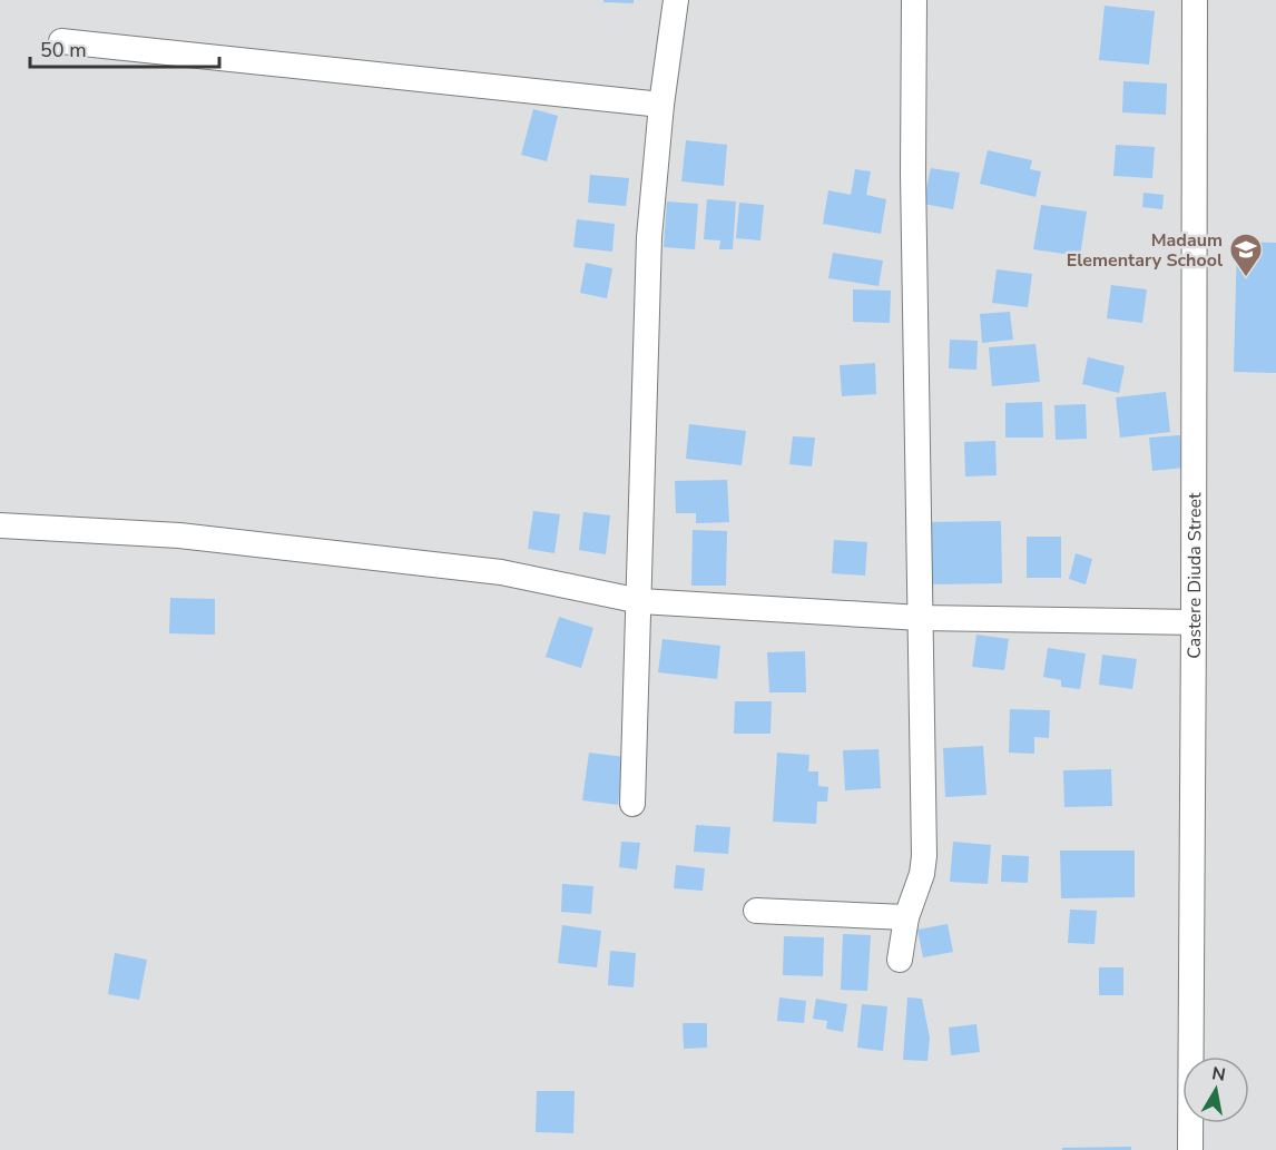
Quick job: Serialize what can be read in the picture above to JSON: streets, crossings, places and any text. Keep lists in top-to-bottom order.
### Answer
{
  "streets": {
    "street": ["Castere Diuda Street"]
  },
  "places": {
    "school or university": ["Madaum Elementary School"]
  },
  "scale_bar": "50 m",
  "north": "top"
}
